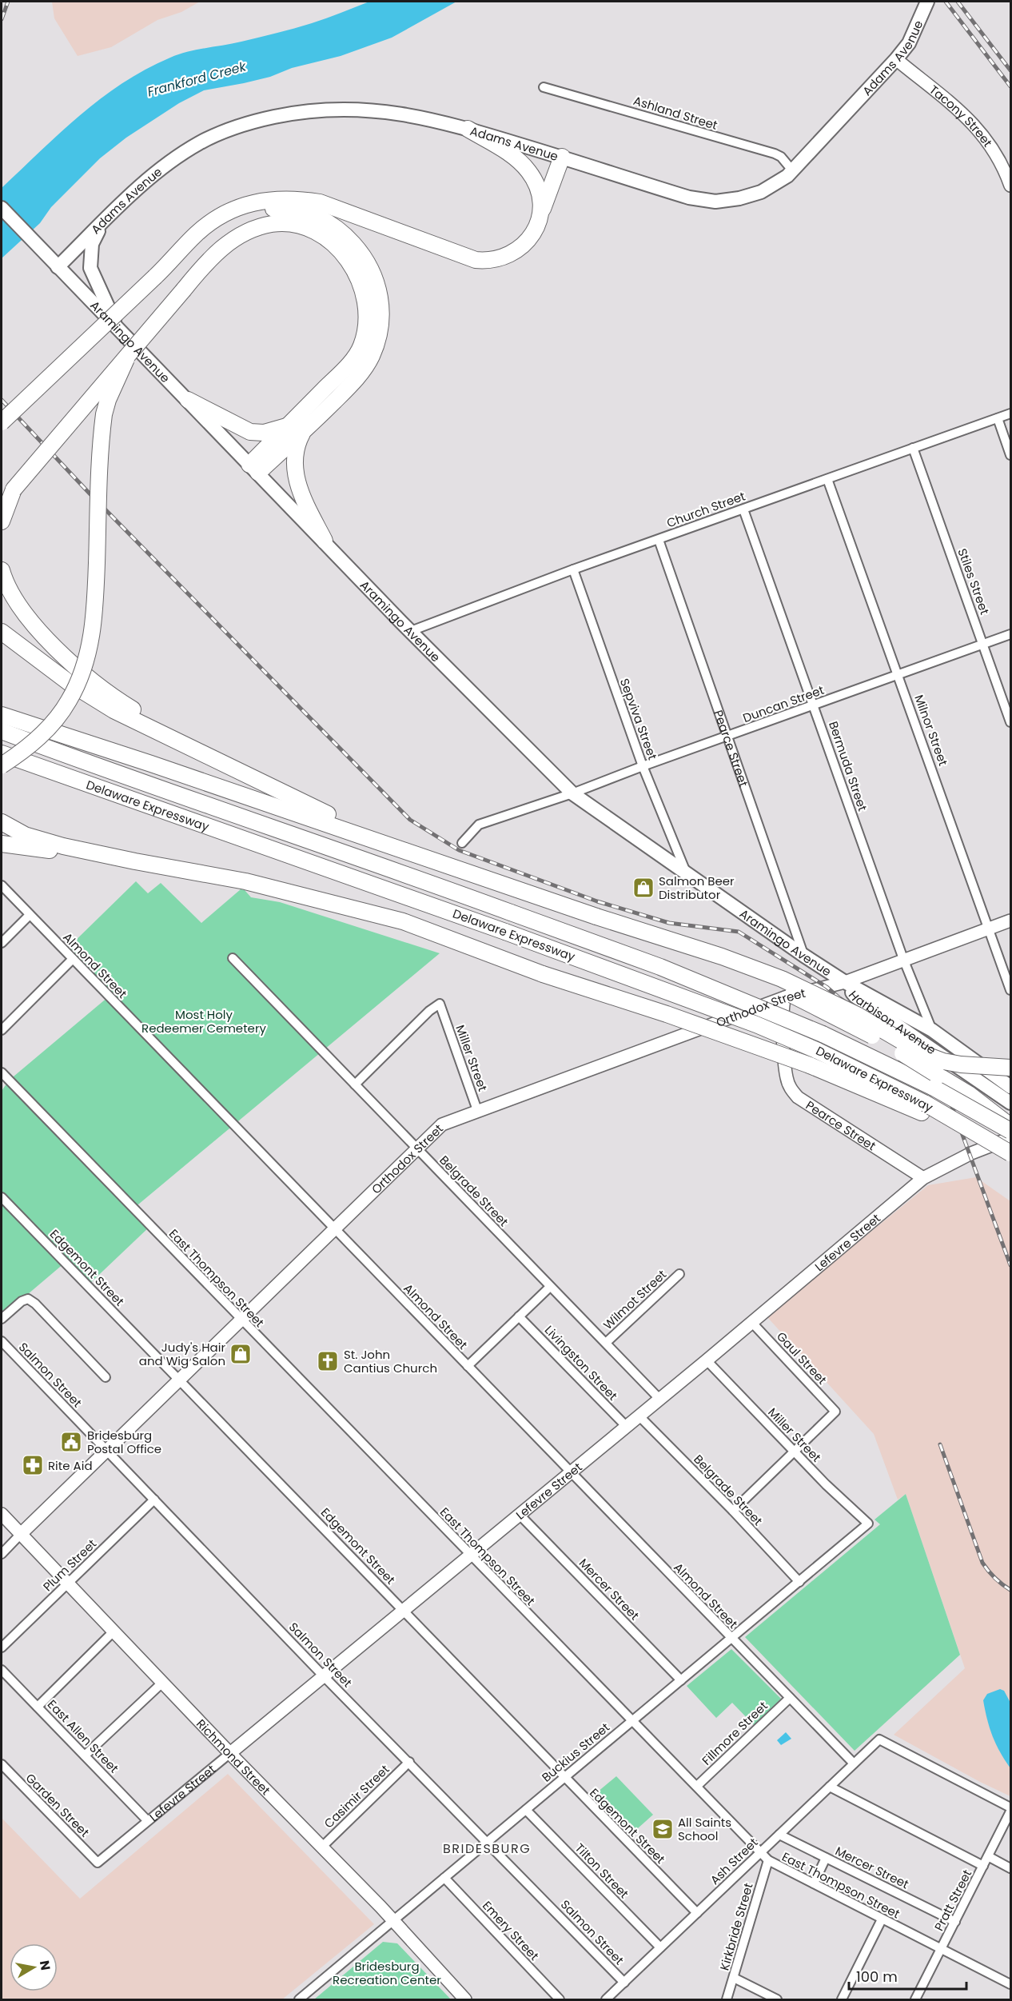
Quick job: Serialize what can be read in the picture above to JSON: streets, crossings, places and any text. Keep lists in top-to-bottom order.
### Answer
{
  "streets": {
    "highway": ["Delaware Expressway"],
    "main road": ["Adams Avenue", "Aramingo Avenue", "Harbison Avenue"],
    "street": [
      "Ashland Street",
      "Tacony Street",
      "Church Street",
      "Stiles Street",
      "Duncan Street",
      "Sepviva Street",
      "Milnor Street",
      "Pearce Street",
      "Bermuda Street",
      "Almond Street",
      "Orthodox Street",
      "Miller Street",
      "Belgrade Street",
      "Lefevre Street",
      "Edgemont Street",
      "East Thompson Street",
      "Wilmot Street",
      "Gaul Street",
      "Livingston Street",
      "Salmon Street",
      "Plum Street",
      "Mercer Street",
      "Fillmore Street",
      "East Allen Street",
      "Buckius Street",
      "Richmond Street",
      "Casimir Street",
      "Garden Street",
      "Ash Street",
      "Tilton Street",
      "Pratt Street",
      "Kirkbride Street",
      "Emery Street"
    ]
  },
  "crossings": [
    ["Adams Avenue", "Ashland Street"],
    ["Adams Avenue", "Tacony Street"],
    ["Adams Avenue", "Aramingo Avenue"],
    ["Aramingo Avenue", "Church Street"],
    ["Aramingo Avenue", "Duncan Street"],
    ["Aramingo Avenue", "Sepviva Street"],
    ["Aramingo Avenue", "Pearce Street"],
    ["Aramingo Avenue", "Orthodox Street"],
    ["Aramingo Avenue", "Harbison Avenue"],
    ["Church Street", "Stiles Street"],
    ["Church Street", "Sepviva Street"],
    ["Church Street", "Milnor Street"],
    ["Church Street", "Pearce Street"],
    ["Church Street", "Bermuda Street"],
    ["Stiles Street", "Duncan Street"],
    ["Duncan Street", "Sepviva Street"],
    ["Duncan Street", "Milnor Street"],
    ["Duncan Street", "Pearce Street"],
    ["Duncan Street", "Bermuda Street"],
    ["Milnor Street", "Orthodox Street"],
    ["Pearce Street", "Orthodox Street"],
    ["Pearce Street", "Lefevre Street"],
    ["Bermuda Street", "Orthodox Street"],
    ["Bermuda Street", "Harbison Avenue"],
    ["Almond Street", "Orthodox Street"],
    ["Almond Street", "Lefevre Street"],
    ["Almond Street", "Fillmore Street"],
    ["Almond Street", "Buckius Street"],
    ["Almond Street", "Ash Street"],
    ["Orthodox Street", "Harbison Avenue"],
    ["Orthodox Street", "Miller Street"],
    ["Orthodox Street", "Belgrade Street"],
    ["Orthodox Street", "Edgemont Street"],
    ["Orthodox Street", "East Thompson Street"],
    ["Orthodox Street", "Salmon Street"],
    ["Orthodox Street", "Richmond Street"],
    ["Miller Street", "Belgrade Street"],
    ["Miller Street", "Lefevre Street"],
    ["Miller Street", "Gaul Street"],
    ["Miller Street", "Buckius Street"],
    ["Belgrade Street", "Lefevre Street"],
    ["Belgrade Street", "Wilmot Street"],
    ["Belgrade Street", "Buckius Street"],
    ["Lefevre Street", "Edgemont Street"],
    ["Lefevre Street", "East Thompson Street"],
    ["Lefevre Street", "Gaul Street"],
    ["Lefevre Street", "Livingston Street"],
    ["Lefevre Street", "Salmon Street"],
    ["Lefevre Street", "Mercer Street"],
    ["Lefevre Street", "East Allen Street"],
    ["Lefevre Street", "Richmond Street"],
    ["Lefevre Street", "Garden Street"],
    ["Edgemont Street", "Buckius Street"],
    ["Edgemont Street", "Ash Street"],
    ["East Thompson Street", "Fillmore Street"],
    ["East Thompson Street", "Buckius Street"],
    ["East Thompson Street", "Ash Street"],
    ["East Thompson Street", "Pratt Street"],
    ["East Thompson Street", "Kirkbride Street"],
    ["Salmon Street", "Plum Street"],
    ["Salmon Street", "Buckius Street"],
    ["Salmon Street", "Casimir Street"],
    ["Salmon Street", "Ash Street"],
    ["Plum Street", "Richmond Street"],
    ["Mercer Street", "Buckius Street"],
    ["Mercer Street", "Ash Street"],
    ["Mercer Street", "Pratt Street"],
    ["Buckius Street", "Richmond Street"],
    ["Buckius Street", "Tilton Street"],
    ["Buckius Street", "Emery Street"],
    ["Richmond Street", "Casimir Street"],
    ["Ash Street", "Tilton Street"]
  ],
  "districts": ["BRIDESBURG"],
  "water": ["Frankford Creek"],
  "parks": ["Most Holy Redeemer Cemetery", "Bridesburg Recreation Center"],
  "places": {
    "shop": ["Salmon Beer Distributor", "Judy's Hair and Wig Salon"],
    "church": ["St. John Cantius Church"],
    "public building": ["Bridesburg Postal Office"],
    "pharmacy": ["Rite Aid"],
    "school or university": ["All Saints School"]
  },
  "scale_bar": "100 m",
  "north": "right"
}
